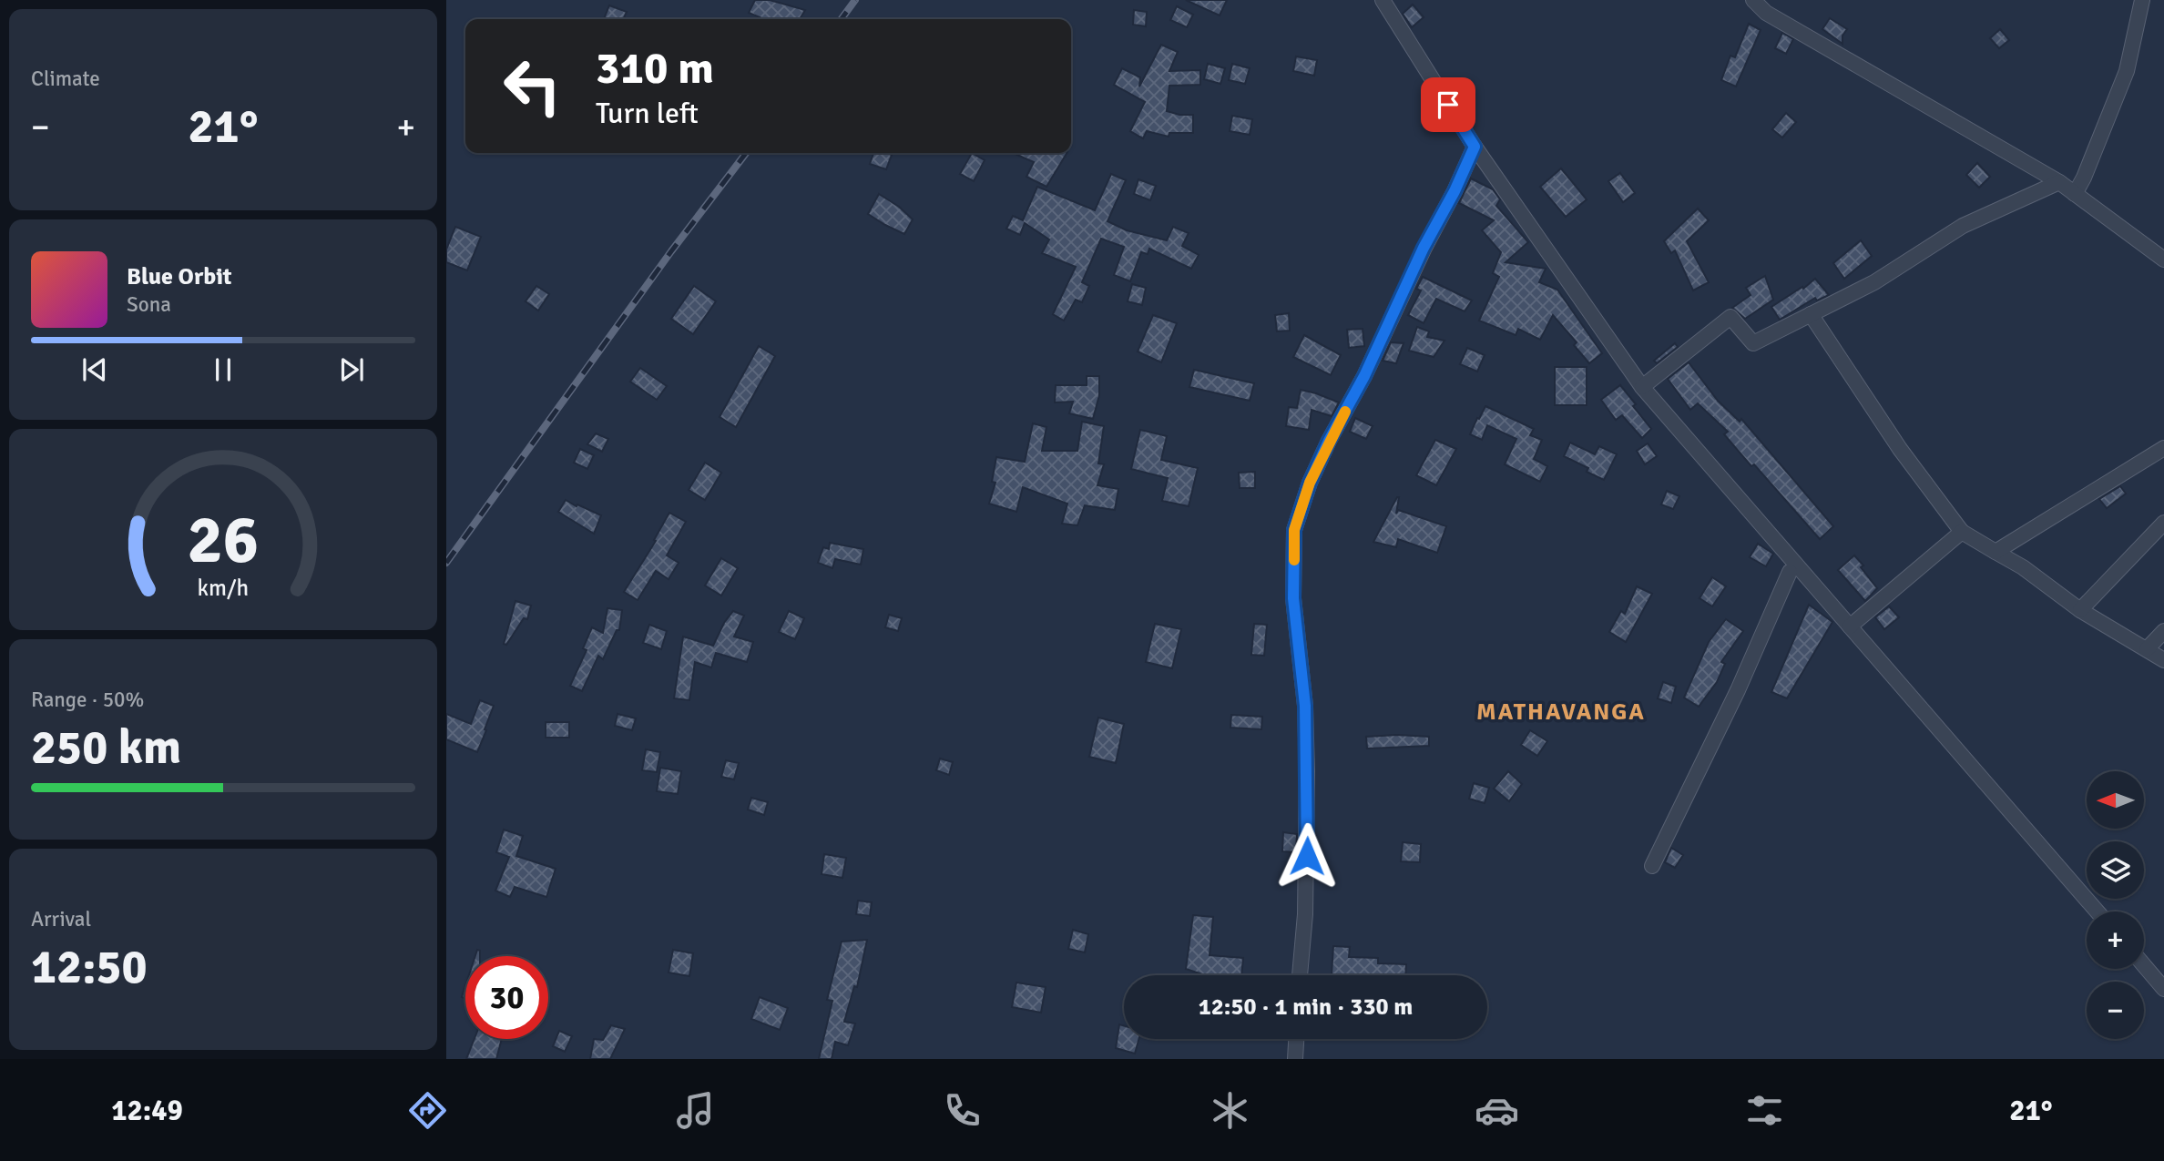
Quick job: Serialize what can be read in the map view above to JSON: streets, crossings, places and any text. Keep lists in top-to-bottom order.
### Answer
{
  "districts": ["MATHAVANGA"],
  "north": "left",
  "page": {
    "tile": [
      "Climate",
      ["Range · 50%", "250 km"],
      ["Arrival", "12:50"]
    ],
    "turn": ["310 m", "Turn left"],
    "heat": ["−", "21°", "+"],
    "song": ["Blue Orbit", "Sona"],
    "map_buttons": ["+", "−"],
    "limit": "30",
    "trip": "12:50 · 1 min · 330 m",
    "tabs": ["12:49", "21°"],
    "gauge": ["26", "km/h"]
  }
}
